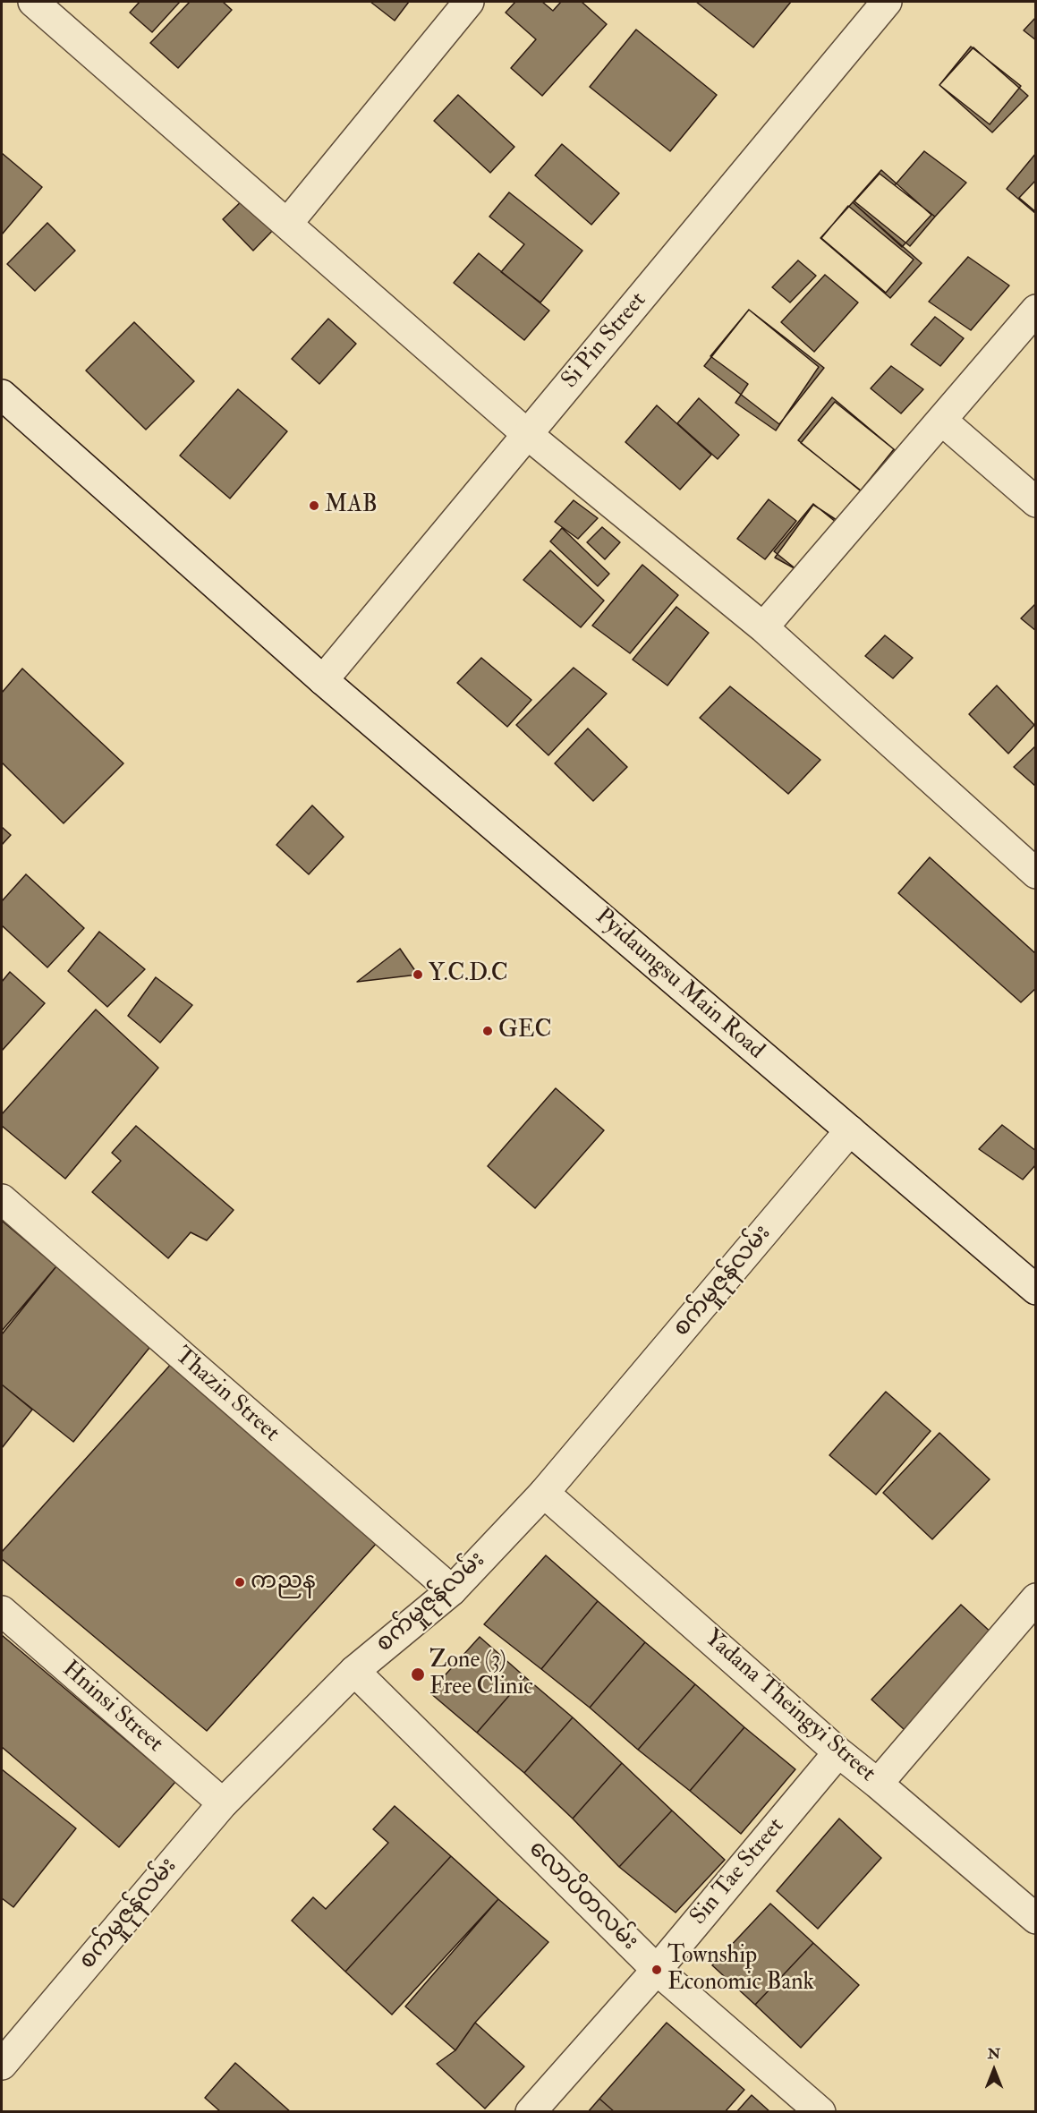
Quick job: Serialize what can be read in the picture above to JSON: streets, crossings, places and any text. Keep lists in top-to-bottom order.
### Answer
{
  "streets": {
    "street": [
      "Si Pin Street",
      "Pyidaungsu Main Road",
      "စက်မှုဇုန်လမ်း",
      "Thazin Street",
      "Yadana Theingyi Street",
      "Hninsi Street",
      "Sin Tae Street",
      "လောပိတလမ်း"
    ]
  },
  "crossings": [
    ["Si Pin Street", "Pyidaungsu Main Road"],
    ["Pyidaungsu Main Road", "စက်မှုဇုန်လမ်း"],
    ["စက်မှုဇုန်လမ်း", "Thazin Street"],
    ["စက်မှုဇုန်လမ်း", "Yadana Theingyi Street"],
    ["စက်မှုဇုန်လမ်း", "Hninsi Street"],
    ["စက်မှုဇုန်လမ်း", "လောပိတလမ်း"],
    ["Yadana Theingyi Street", "Sin Tae Street"],
    ["Sin Tae Street", "လောပိတလမ်း"]
  ],
  "places": [
    "MAB",
    "Y.C.D.C",
    "GEC",
    "ကညန",
    "Zone (3) Free Clinic",
    "Township Economic Bank"
  ],
  "north": "top"
}
